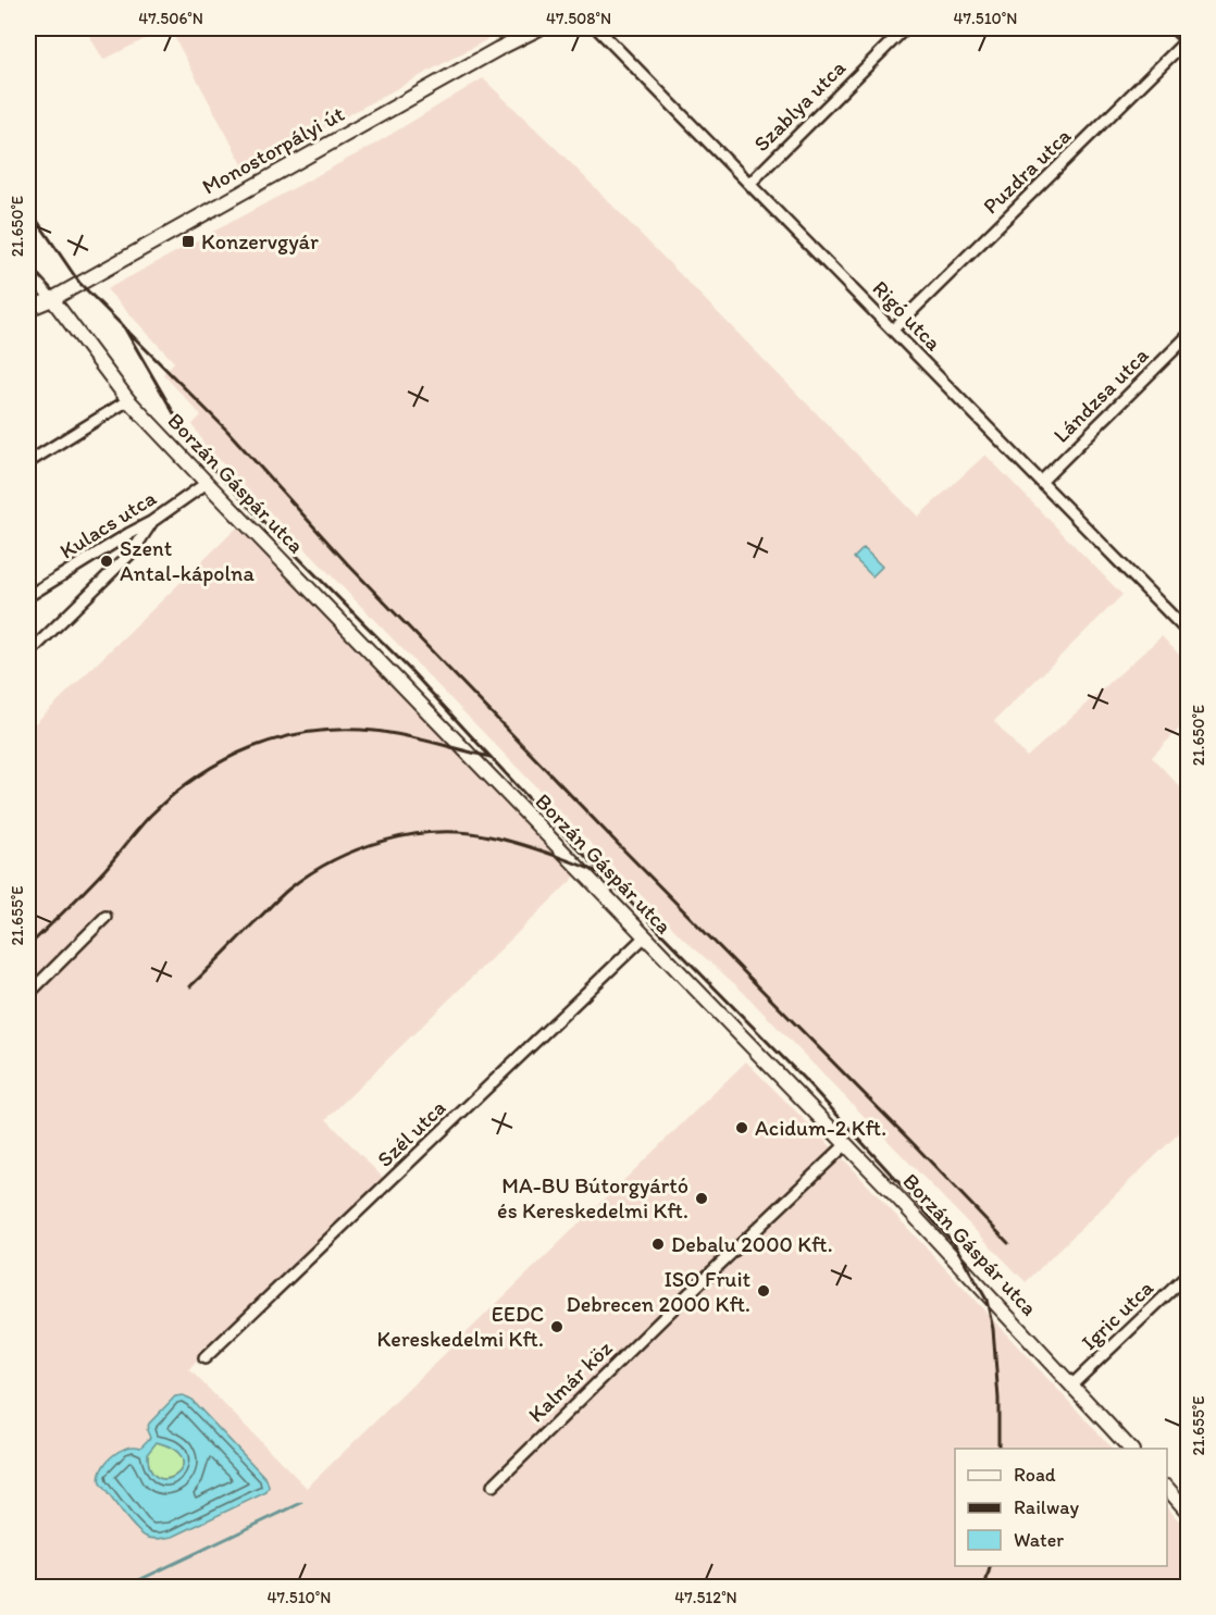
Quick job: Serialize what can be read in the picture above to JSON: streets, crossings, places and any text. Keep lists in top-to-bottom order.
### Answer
{
  "streets": {
    "street": [
      "Szablya utca",
      "Monostorpályi út",
      "Puzdra utca",
      "Rigó utca",
      "Lándzsa utca",
      "Borzán Gáspár utca",
      "Kulacs utca",
      "Szél utca",
      "Igric utca",
      "Kalmár köz"
    ]
  },
  "crossings": [
    ["Szablya utca", "Rigó utca"],
    ["Monostorpályi út", "Borzán Gáspár utca"],
    ["Puzdra utca", "Rigó utca"],
    ["Rigó utca", "Lándzsa utca"],
    ["Borzán Gáspár utca", "Kulacs utca"],
    ["Borzán Gáspár utca", "Szél utca"],
    ["Borzán Gáspár utca", "Igric utca"],
    ["Borzán Gáspár utca", "Kalmár köz"]
  ],
  "places": {
    "transit": ["Konzervgyár"],
    "other": [
      "Szent Antal-kápolna",
      "Acidum-2 Kft.",
      "MA-BU Bútorgyártó és Kereskedelmi Kft.",
      "Debalu 2000 Kft.",
      "ISO Fruit Debrecen 2000 Kft.",
      "EEDC Kereskedelmi Kft."
    ]
  },
  "legend": ["Road", "Railway", "Water"],
  "coordinates": [
    "47.506°N",
    "47.508°N",
    "47.510°N",
    "21.650°E",
    "21.655°E",
    "47.512°N"
  ]
}
